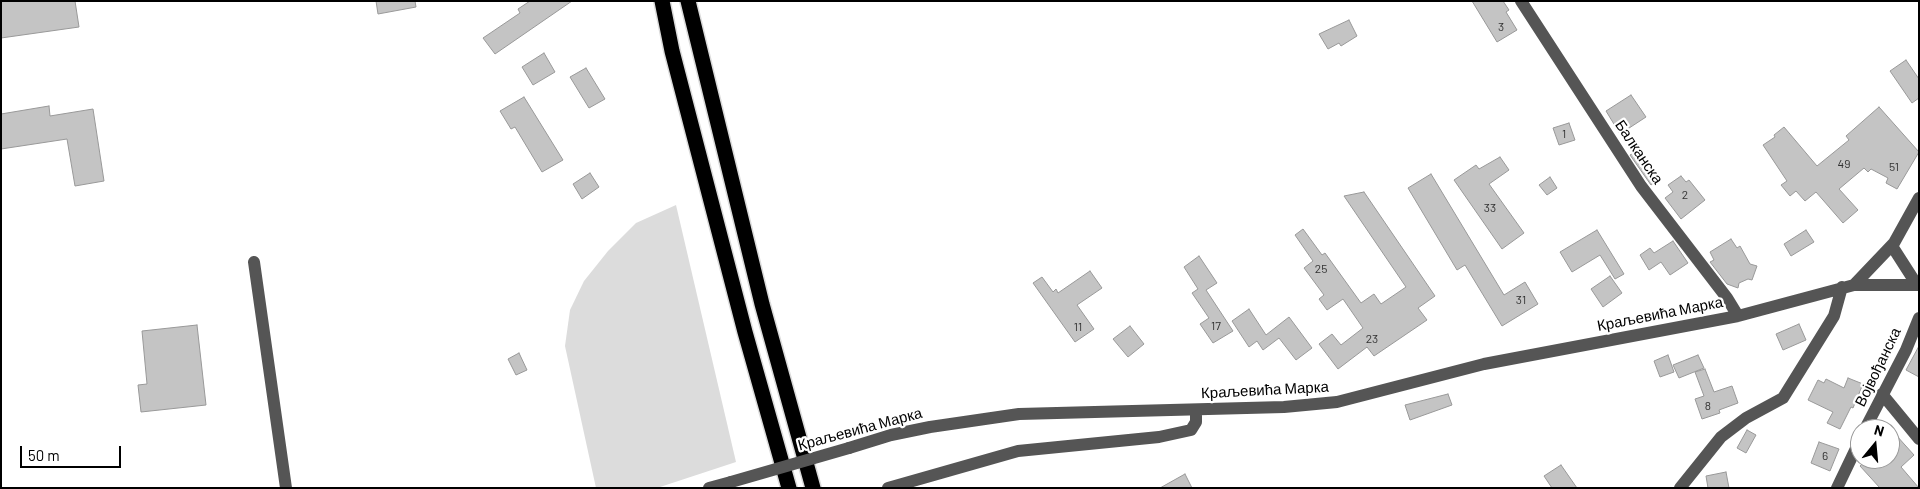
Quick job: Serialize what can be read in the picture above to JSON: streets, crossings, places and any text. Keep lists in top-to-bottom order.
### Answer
{
  "streets": {
    "street": ["Балканска", "Краљевића Марка", "Војвођанска"]
  },
  "crossings": [
    ["Балканска", "Краљевића Марка"]
  ],
  "house_numbers": [
    "3",
    "1",
    "49",
    "51",
    "2",
    "33",
    "25",
    "31",
    "17",
    "11",
    "23",
    "8",
    "6"
  ],
  "scale_bar": "50 m",
  "north": "top"
}
